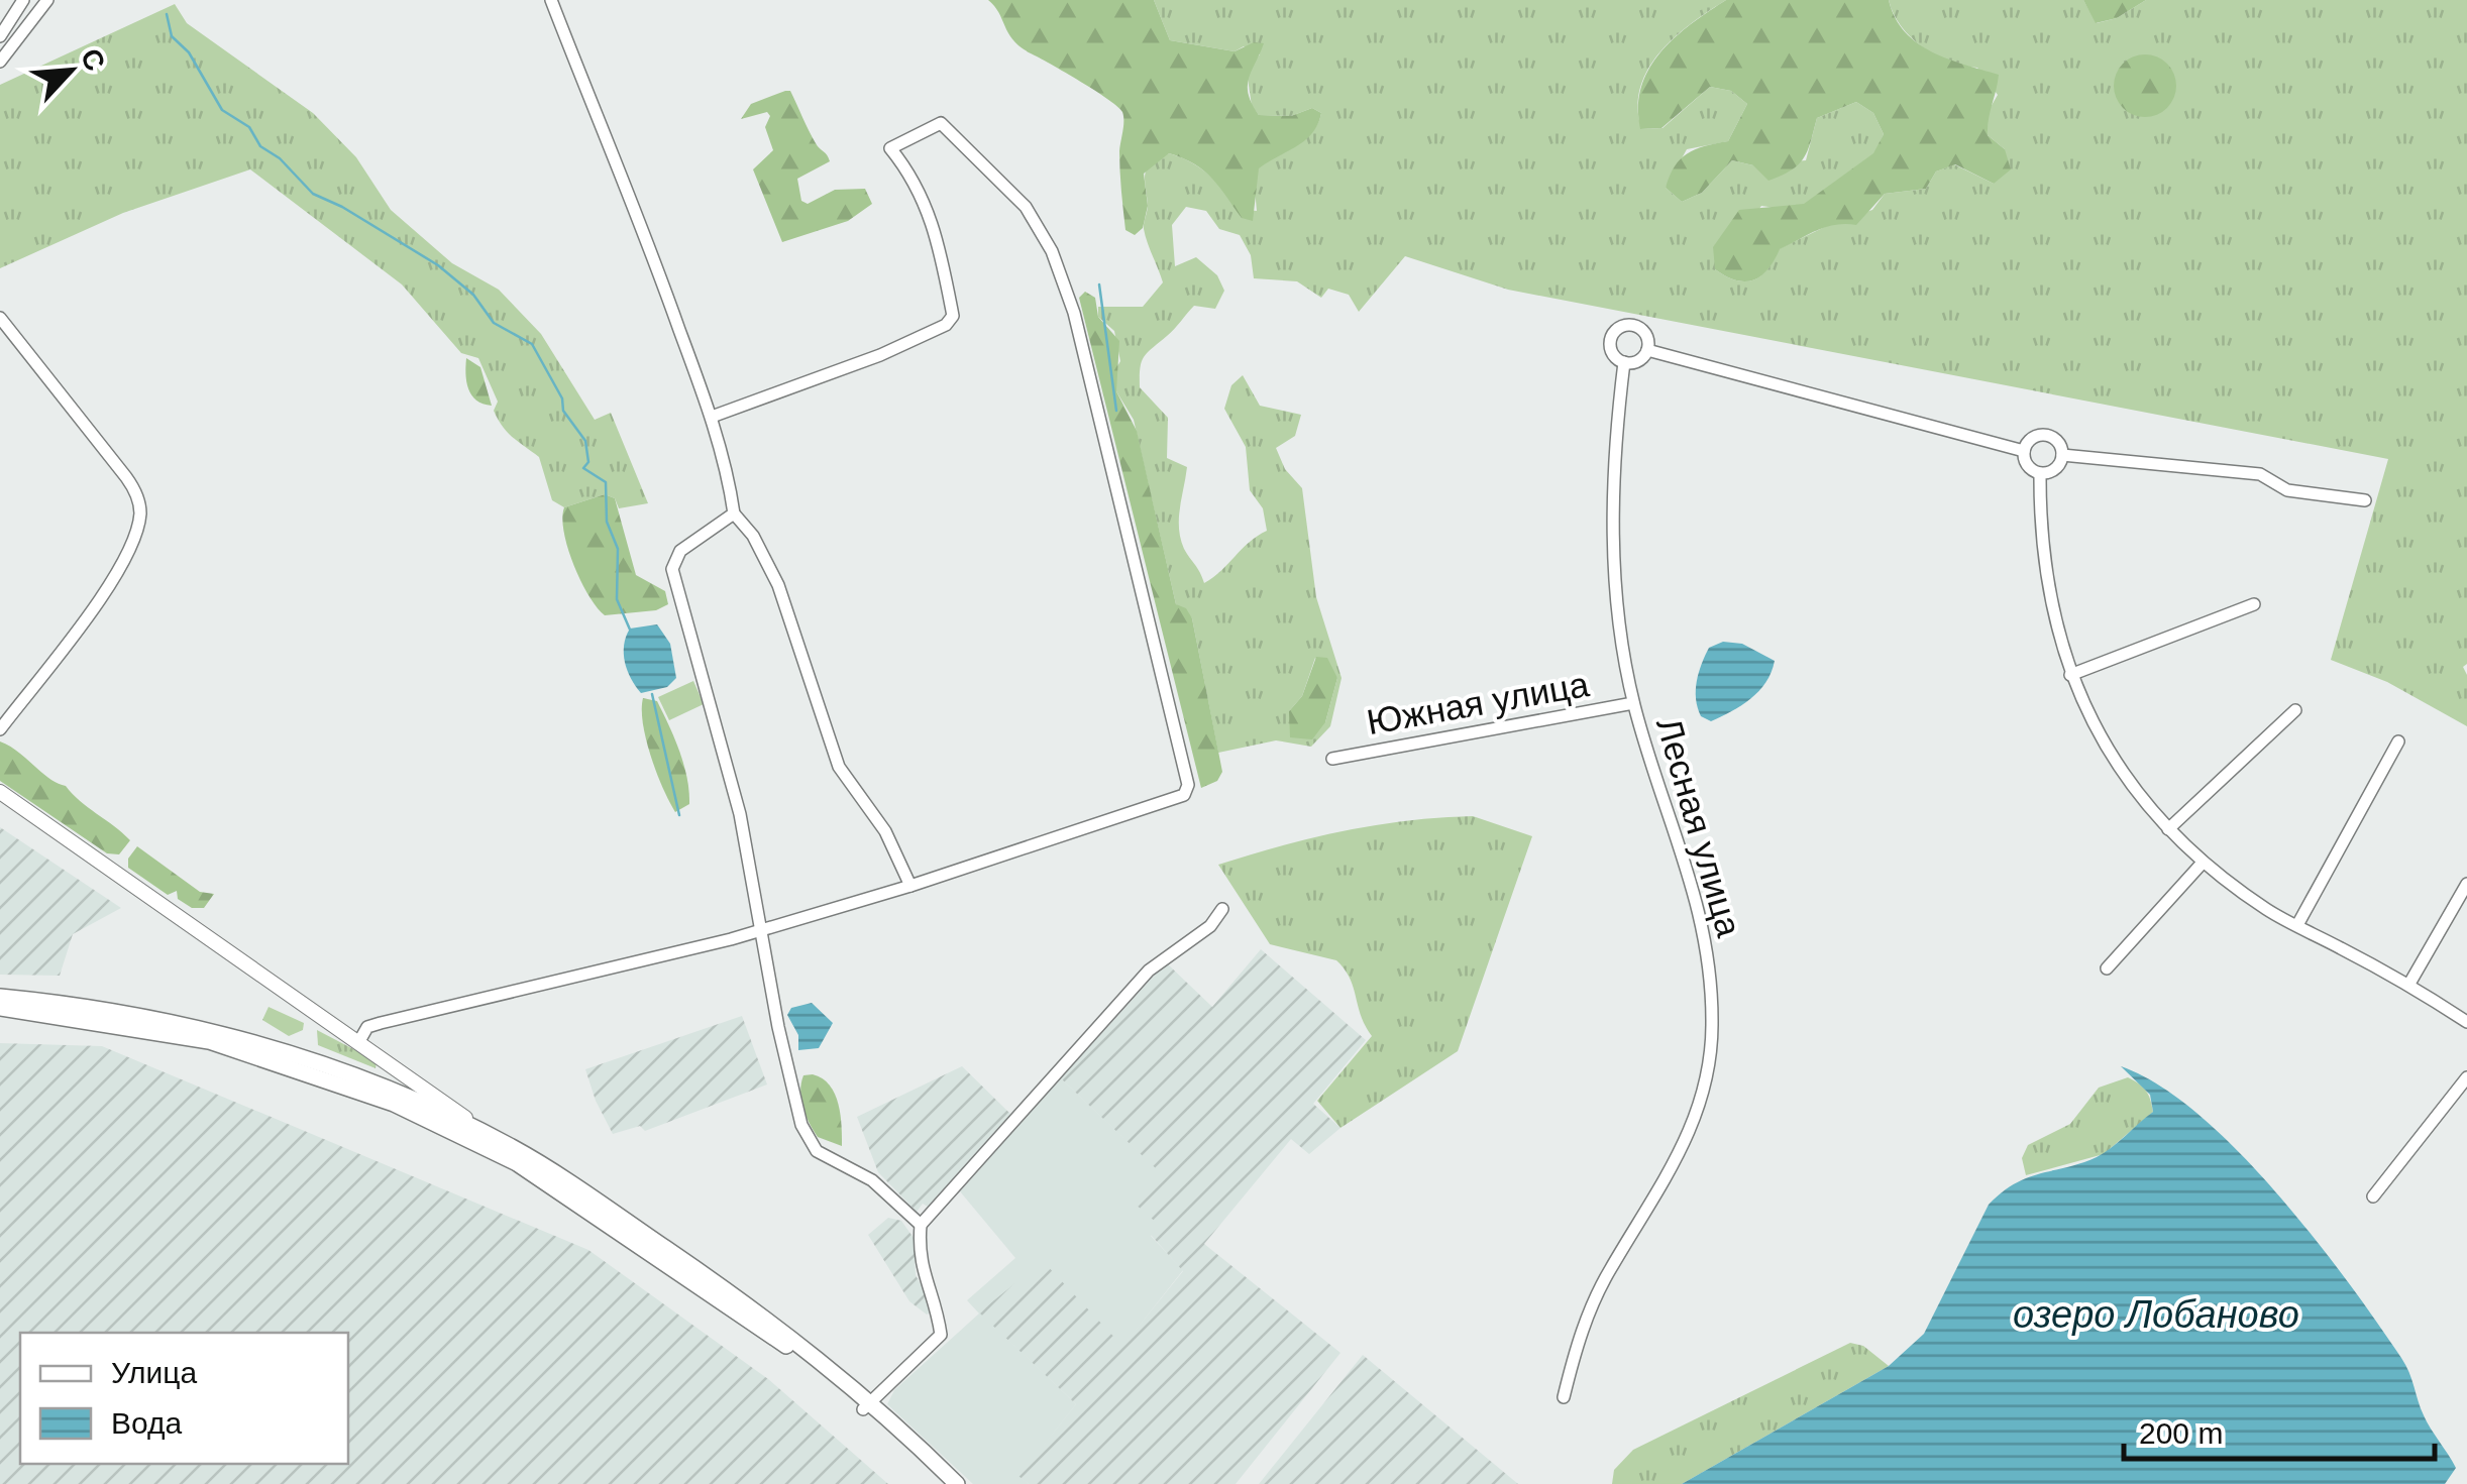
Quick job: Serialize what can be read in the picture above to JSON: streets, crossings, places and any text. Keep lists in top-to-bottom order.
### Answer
{
  "streets": {
    "street": ["Южная улица", "Лесная улица"]
  },
  "crossings": [
    ["Южная улица", "Лесная улица"]
  ],
  "water": ["озеро Лобаново"],
  "legend": ["Улица", "Вода"],
  "scale_bar": "200 m",
  "north": "top right"
}
